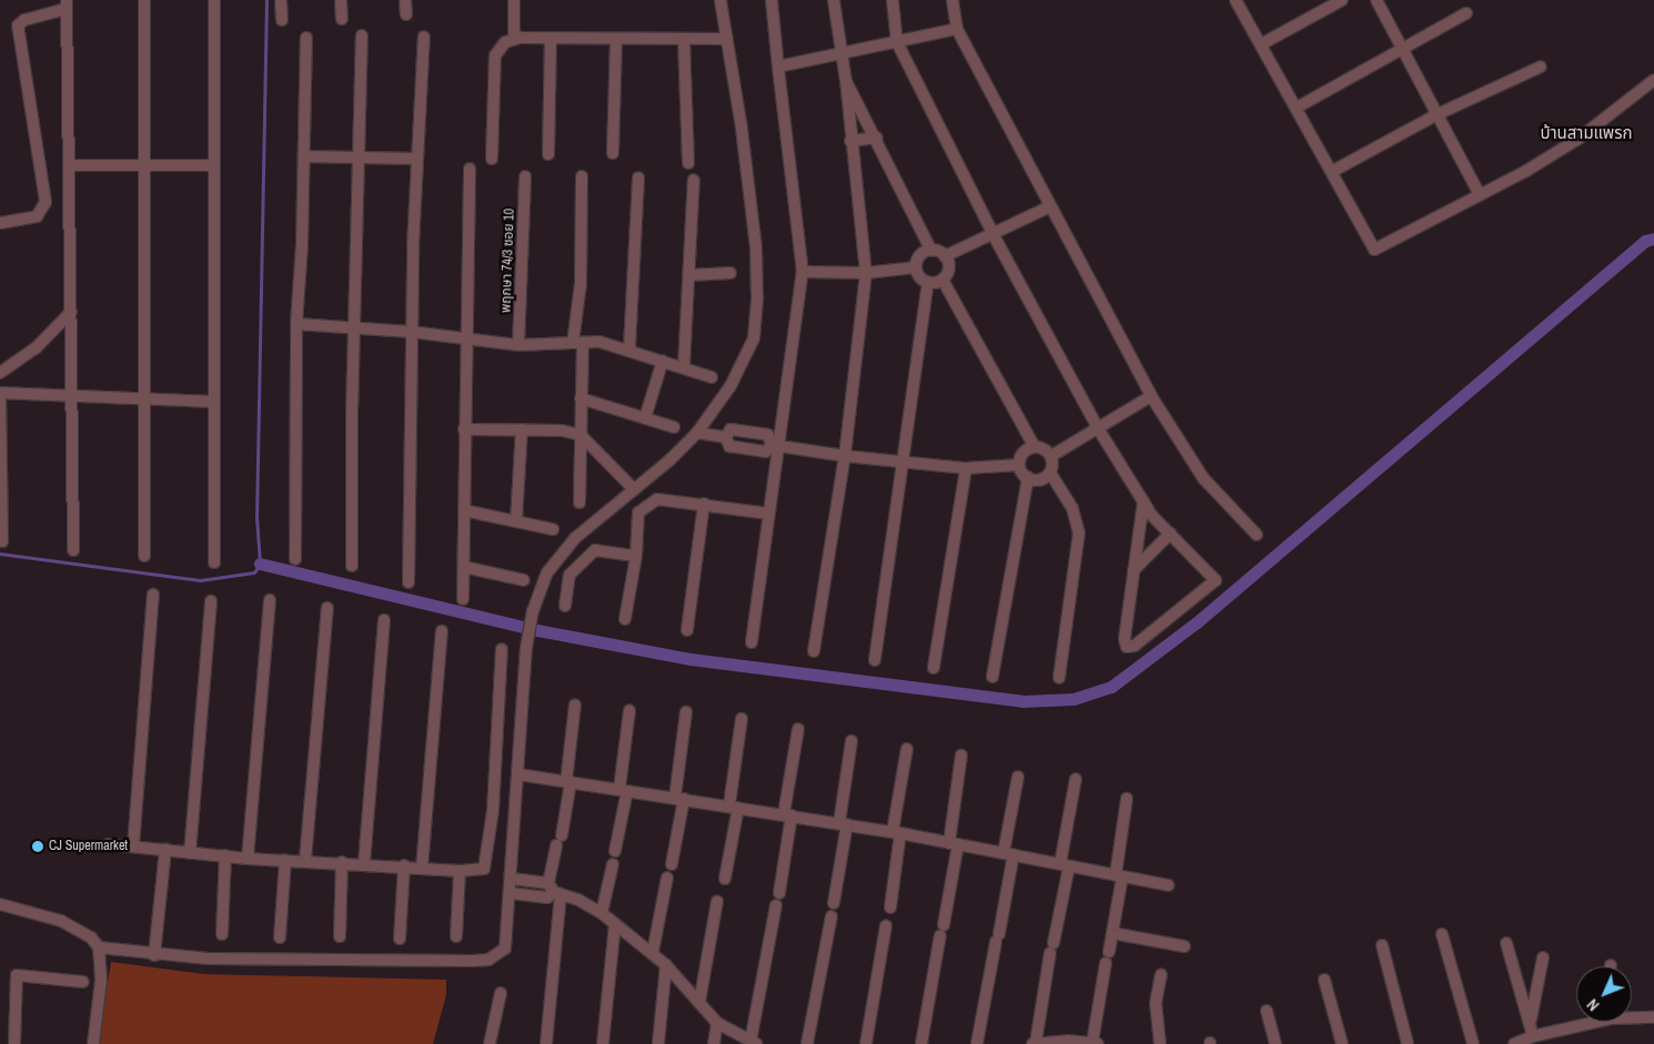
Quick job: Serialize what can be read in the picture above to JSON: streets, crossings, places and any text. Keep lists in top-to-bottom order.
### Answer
{
  "streets": {
    "street": ["พฤกษา 74/3 ซอย 10"]
  },
  "districts": ["บ้านสามแพรก"],
  "places": ["CJ Supermarket"],
  "north": "bottom left"
}
